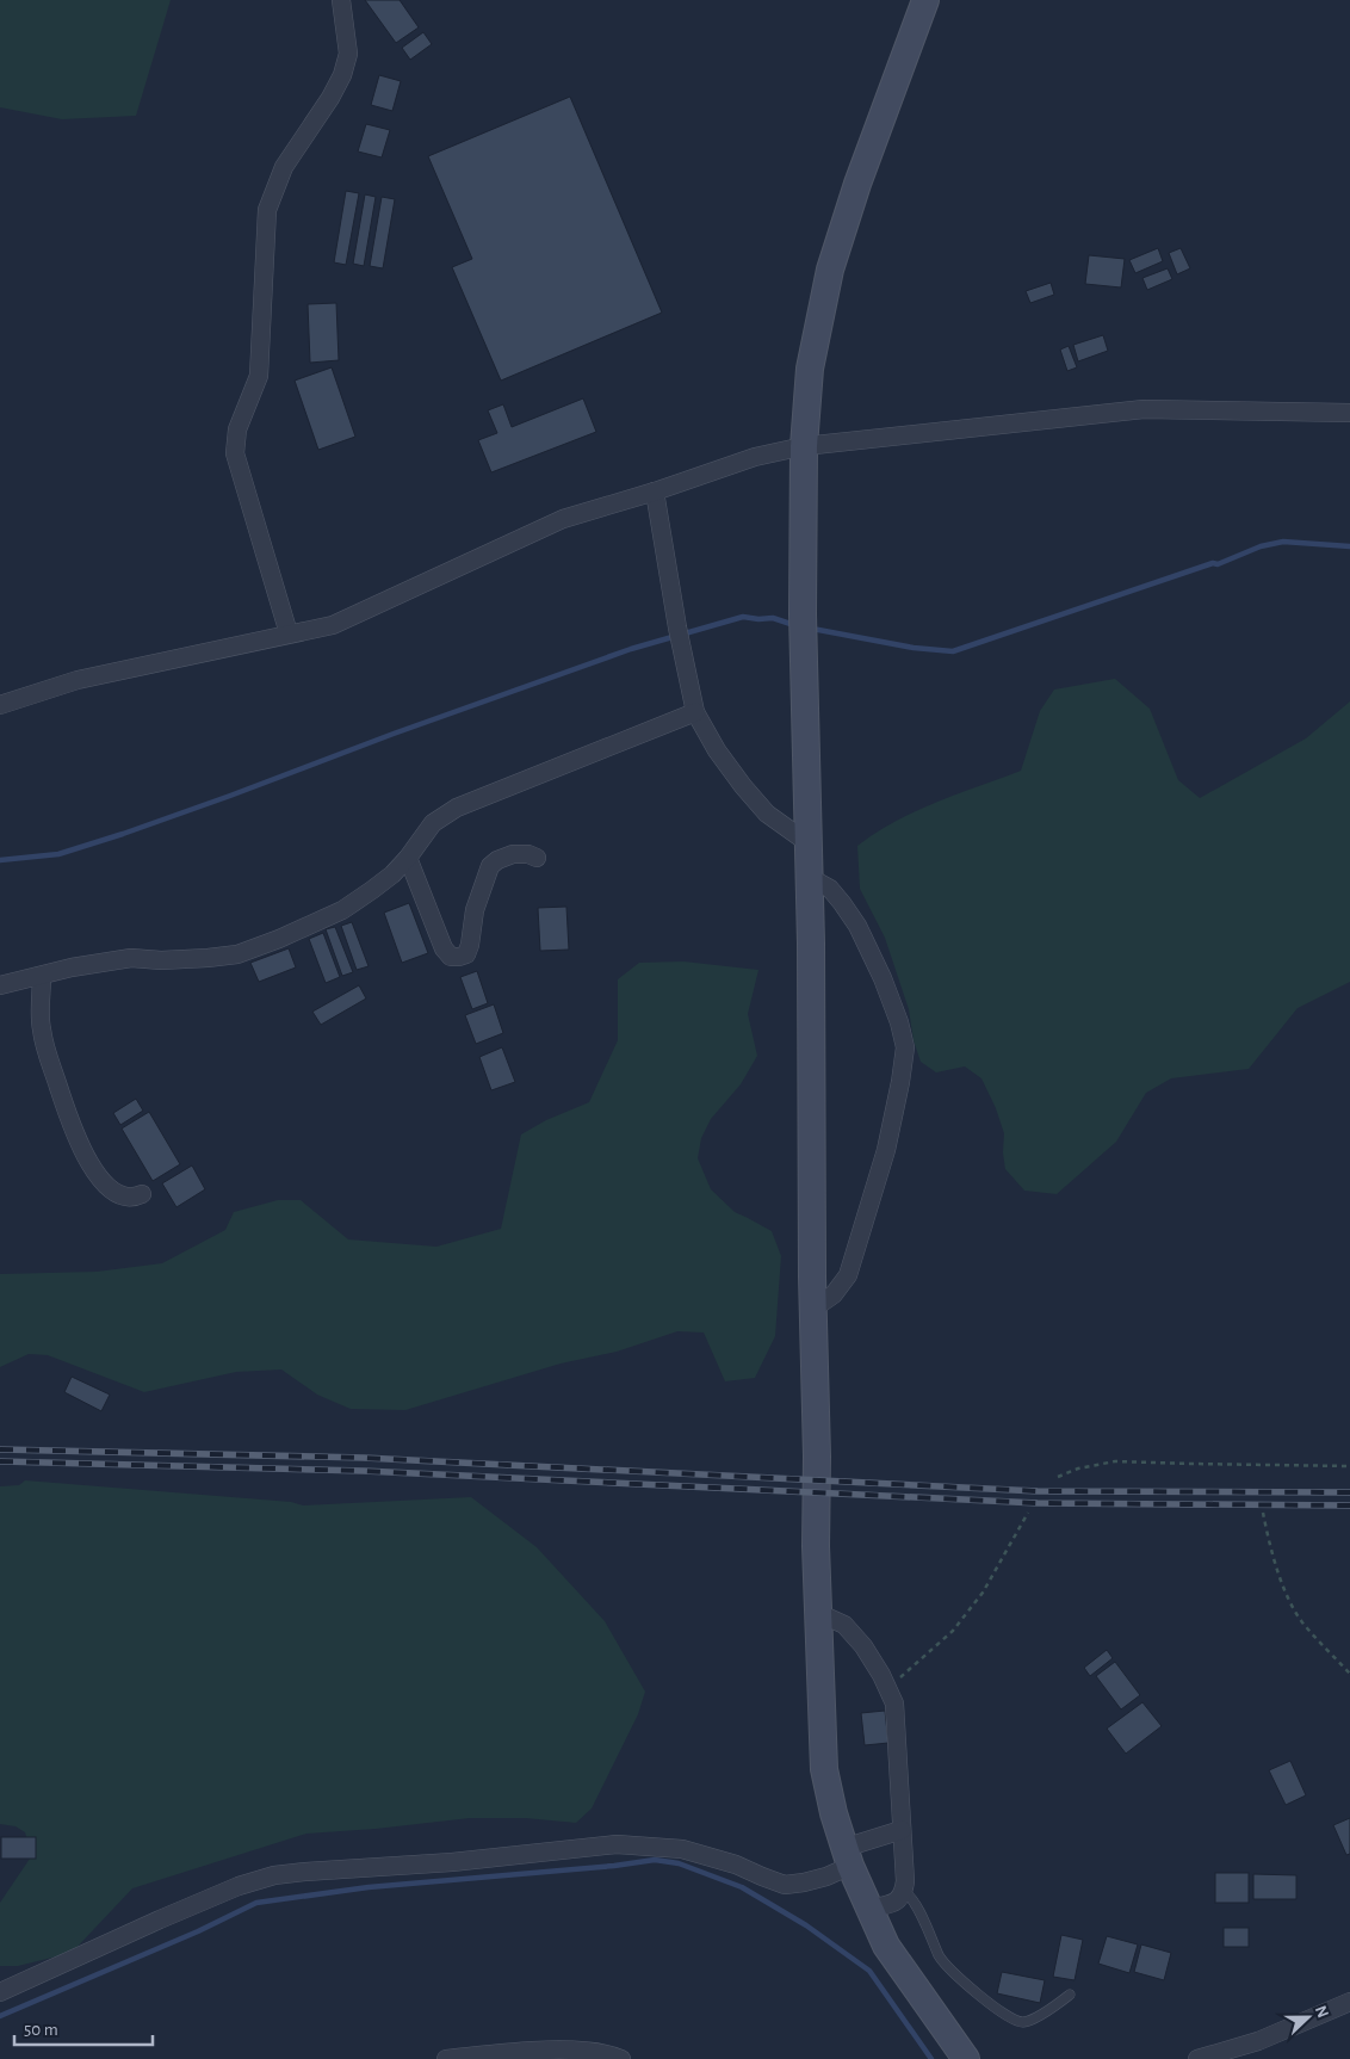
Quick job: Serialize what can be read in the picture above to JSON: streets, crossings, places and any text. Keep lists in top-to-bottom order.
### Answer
{
  "scale_bar": "50 m",
  "north": "right"
}
